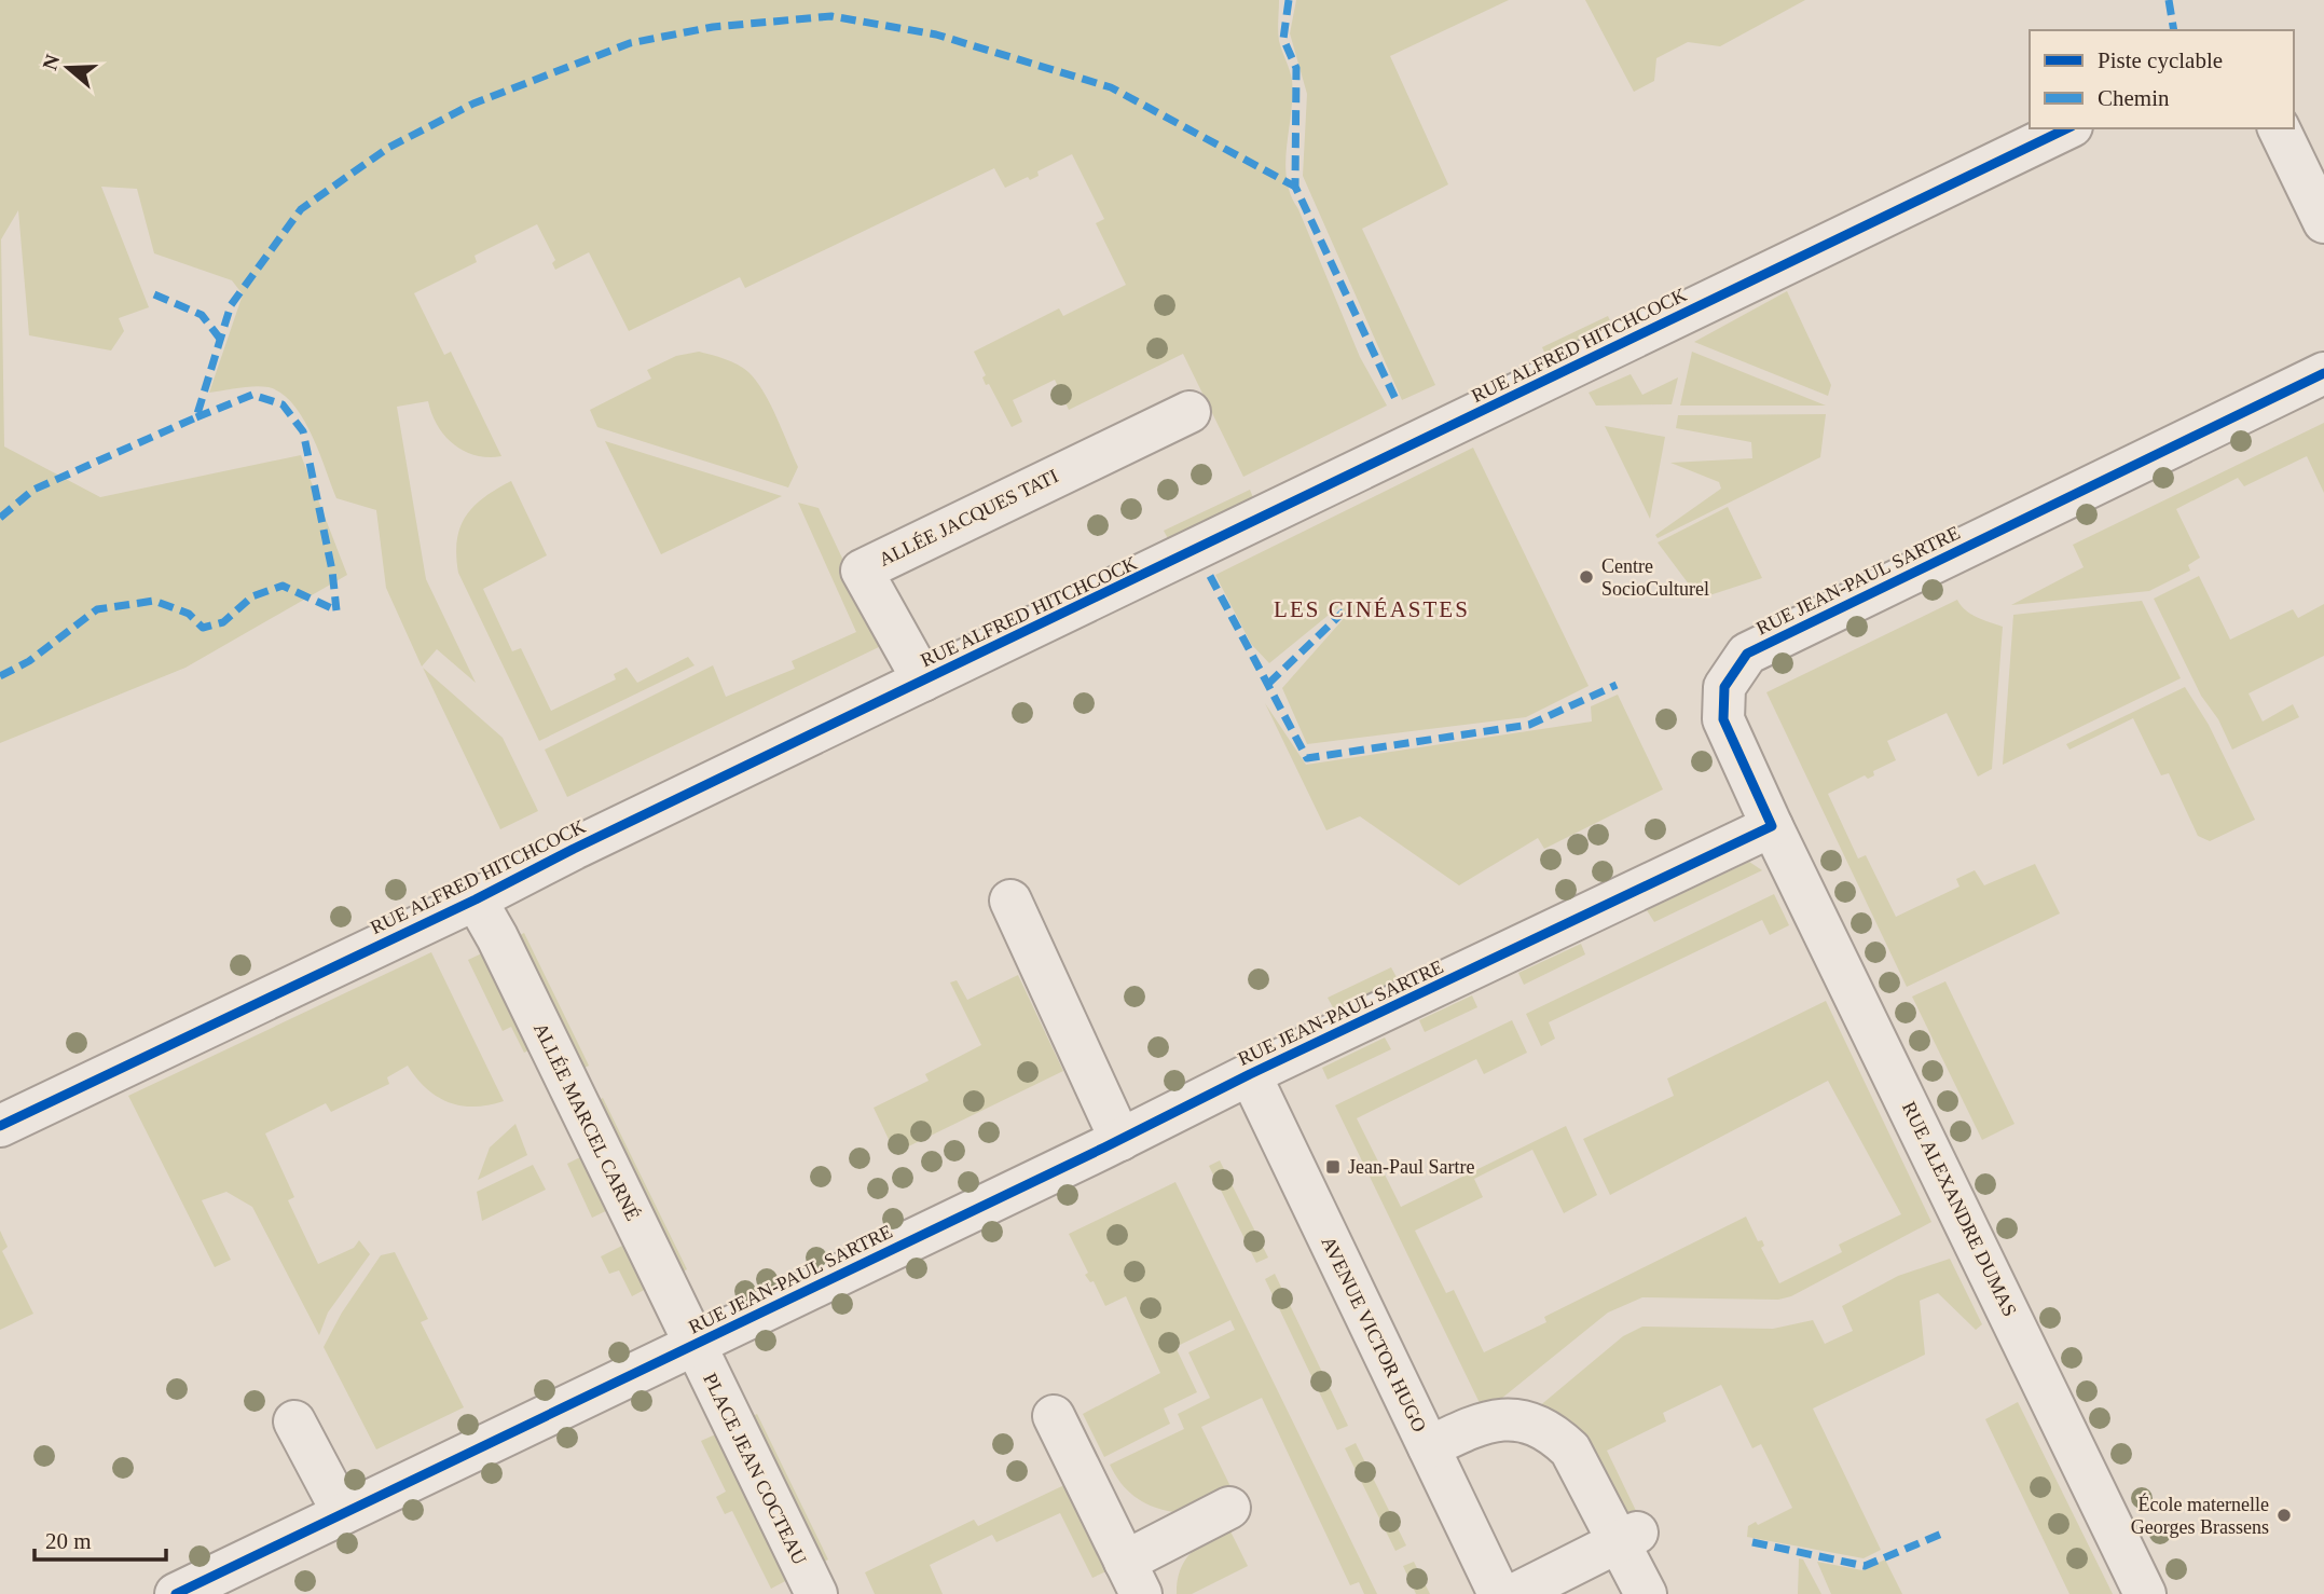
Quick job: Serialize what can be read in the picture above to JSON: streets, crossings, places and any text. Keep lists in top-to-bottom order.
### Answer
{
  "streets": {
    "street": [
      "RUE ALFRED HITCHCOCK",
      "ALLÉE JACQUES TATI",
      "RUE JEAN-PAUL SARTRE",
      "ALLÉE MARCEL CARNÉ",
      "RUE ALEXANDRE DUMAS",
      "AVENUE VICTOR HUGO",
      "PLACE JEAN COCTEAU"
    ]
  },
  "crossings": [
    ["RUE ALFRED HITCHCOCK", "ALLÉE JACQUES TATI"],
    ["RUE ALFRED HITCHCOCK", "ALLÉE MARCEL CARNÉ"],
    ["RUE JEAN-PAUL SARTRE", "ALLÉE MARCEL CARNÉ"],
    ["RUE JEAN-PAUL SARTRE", "RUE ALEXANDRE DUMAS"],
    ["RUE JEAN-PAUL SARTRE", "AVENUE VICTOR HUGO"],
    ["RUE JEAN-PAUL SARTRE", "PLACE JEAN COCTEAU"],
    ["ALLÉE MARCEL CARNÉ", "PLACE JEAN COCTEAU"]
  ],
  "districts": ["LES CINÉASTES"],
  "places": {
    "other": ["Centre SocioCulturel", "École maternelle Georges Brassens"],
    "transit": ["Jean-Paul Sartre"]
  },
  "legend": ["Piste cyclable", "Chemin"],
  "scale_bar": "20 m",
  "north": "left"
}
